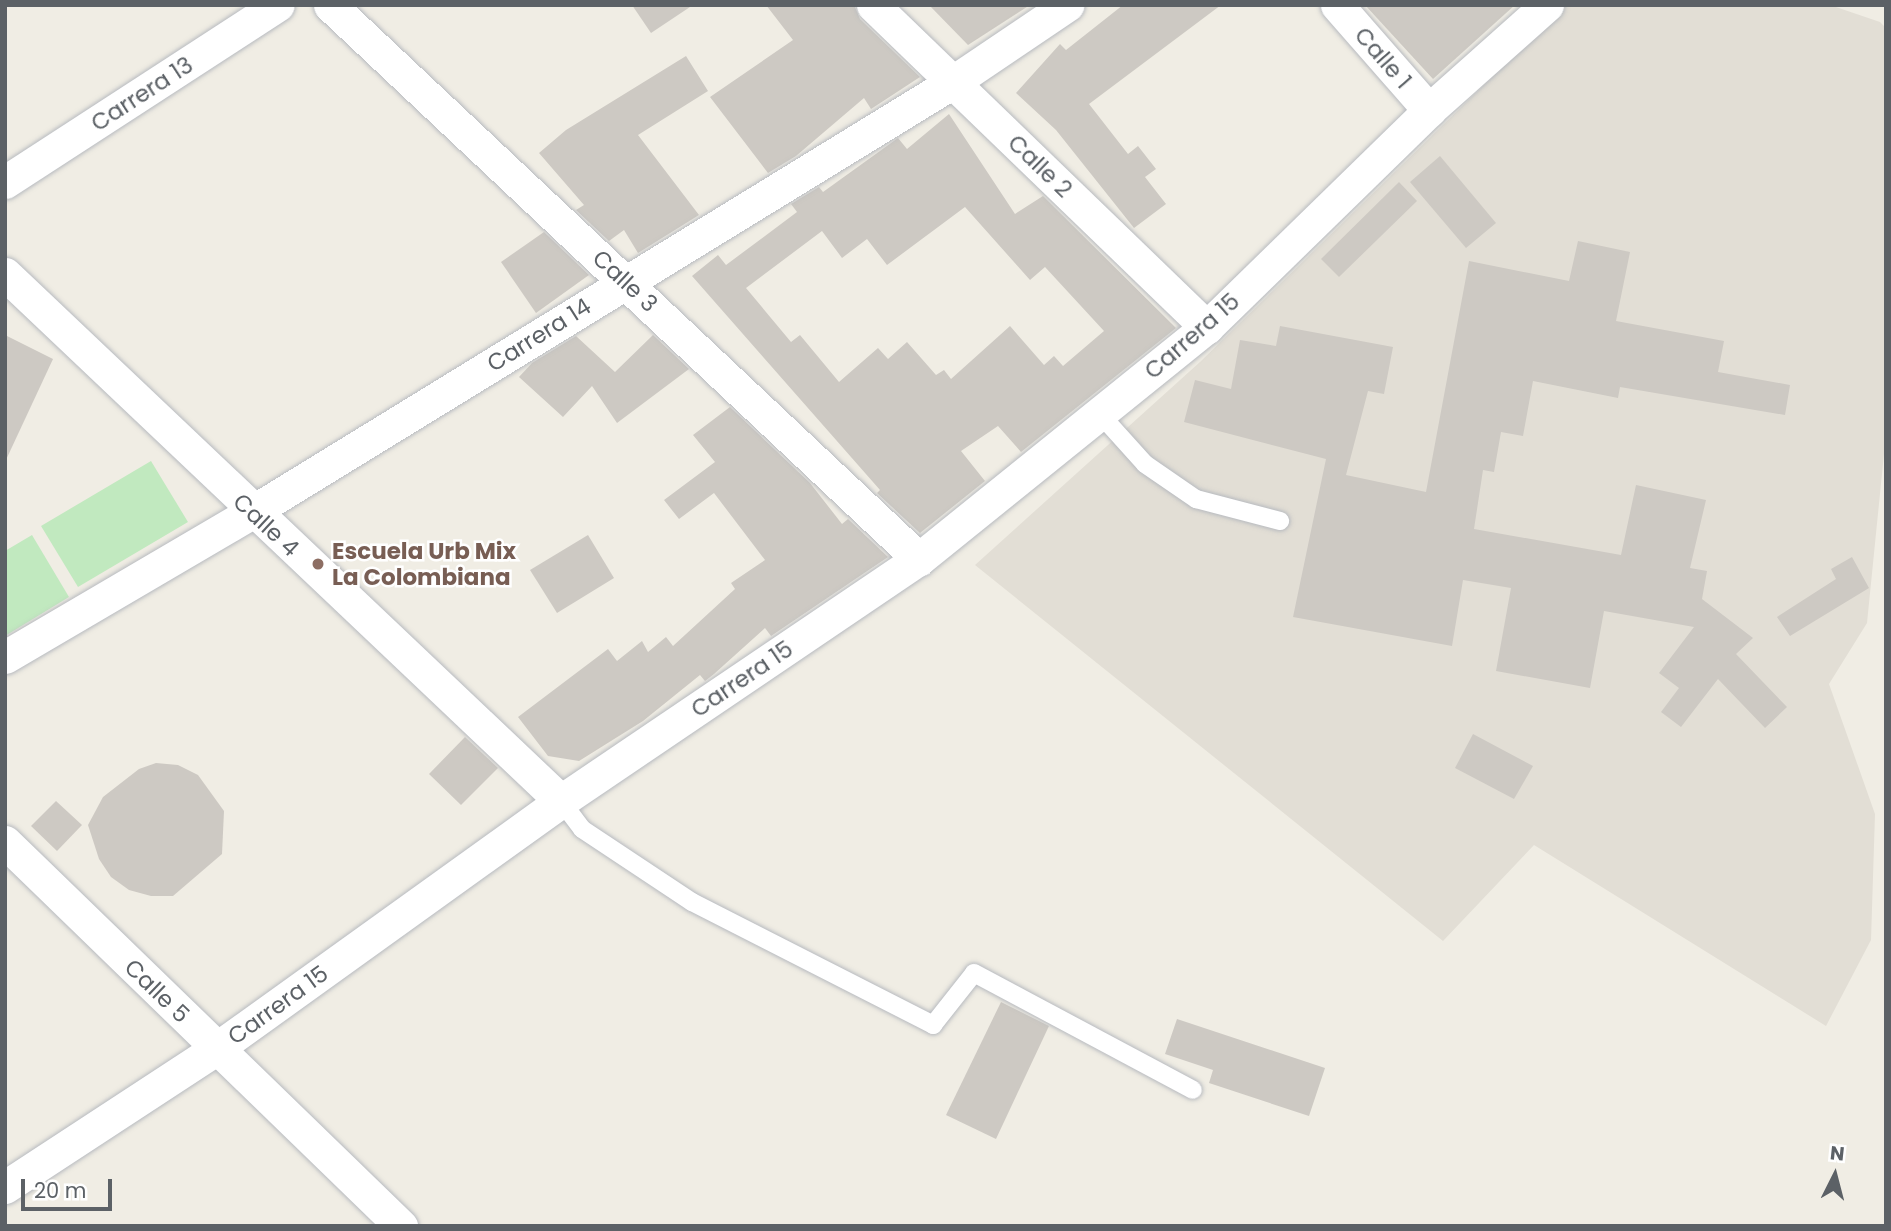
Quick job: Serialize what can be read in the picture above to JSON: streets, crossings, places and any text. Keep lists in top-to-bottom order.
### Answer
{
  "streets": {
    "street": [
      "Calle 1",
      "Carrera 13",
      "Calle 2",
      "Calle 3",
      "Carrera 14",
      "Carrera 15",
      "Calle 4",
      "Calle 5"
    ]
  },
  "crossings": [
    ["Calle 1", "Carrera 15"],
    ["Calle 2", "Carrera 14"],
    ["Calle 2", "Carrera 15"],
    ["Calle 3", "Carrera 14"],
    ["Calle 3", "Carrera 15"],
    ["Carrera 14", "Calle 4"],
    ["Carrera 15", "Calle 4"],
    ["Carrera 15", "Calle 5"]
  ],
  "places": ["Escuela Urb Mix La Colombiana"],
  "scale_bar": "20 m",
  "north": "top"
}
